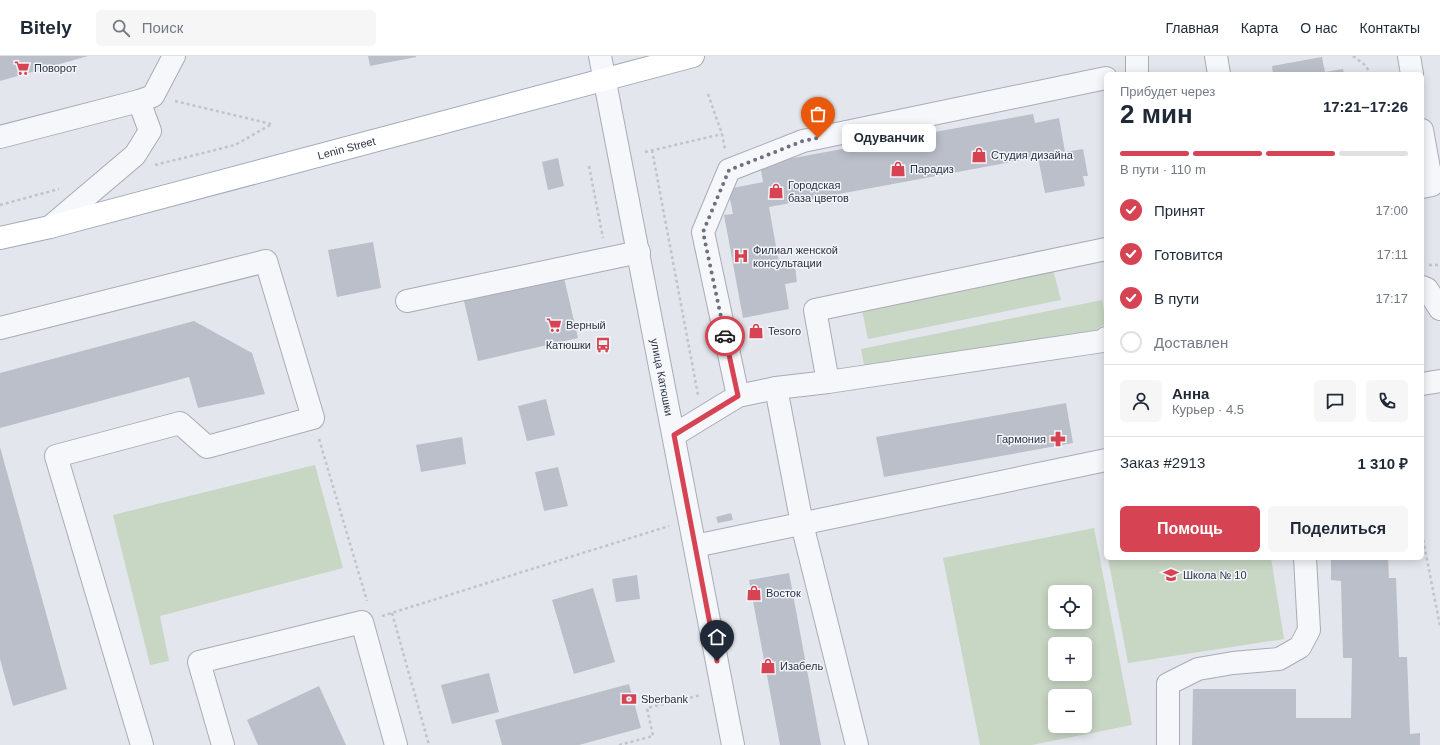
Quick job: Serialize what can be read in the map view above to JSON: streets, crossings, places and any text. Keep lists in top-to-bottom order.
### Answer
{
  "streets": {
    "main road": ["Lenin Street"],
    "street": ["улица Катюшки"]
  },
  "crossings": [
    ["Lenin Street", "улица Катюшки"]
  ],
  "places": {
    "supermarket": ["Поворот", "Верный"],
    "other": ["Одуванчик"],
    "shop": [
      "Студия дизайна",
      "Парадиз",
      "Городская база цветов",
      "Tesoro",
      "Восток",
      "Изабель"
    ],
    "hospital": ["Филиал женской консультации"],
    "bus stop": ["Катюшки"],
    "pharmacy": ["Гармония"],
    "school or university": ["Школа № 10"],
    "bank": ["Sberbank"]
  },
  "page": {
    "header": "Bitely",
    "search": "Поиск",
    "nav": [
      "Главная",
      "Карта",
      "О нас",
      "Контакты"
    ],
    "heading": ["2 мин", "Прибудет через", "17:21–17:26"],
    "panel": [
      "Анна",
      "Курьер · 4.5",
      "Заказ #2913",
      "1 310 ₽"
    ],
    "bubble": "Одуванчик",
    "bar": "В пути · 110 m",
    "list": [
      ["Принят", "17:00"],
      ["Готовится", "17:11"],
      ["В пути", "17:17"],
      "Доставлен"
    ],
    "buttons": ["Помощь", "Поделиться"],
    "map_buttons": ["+", "−"]
  }
}
